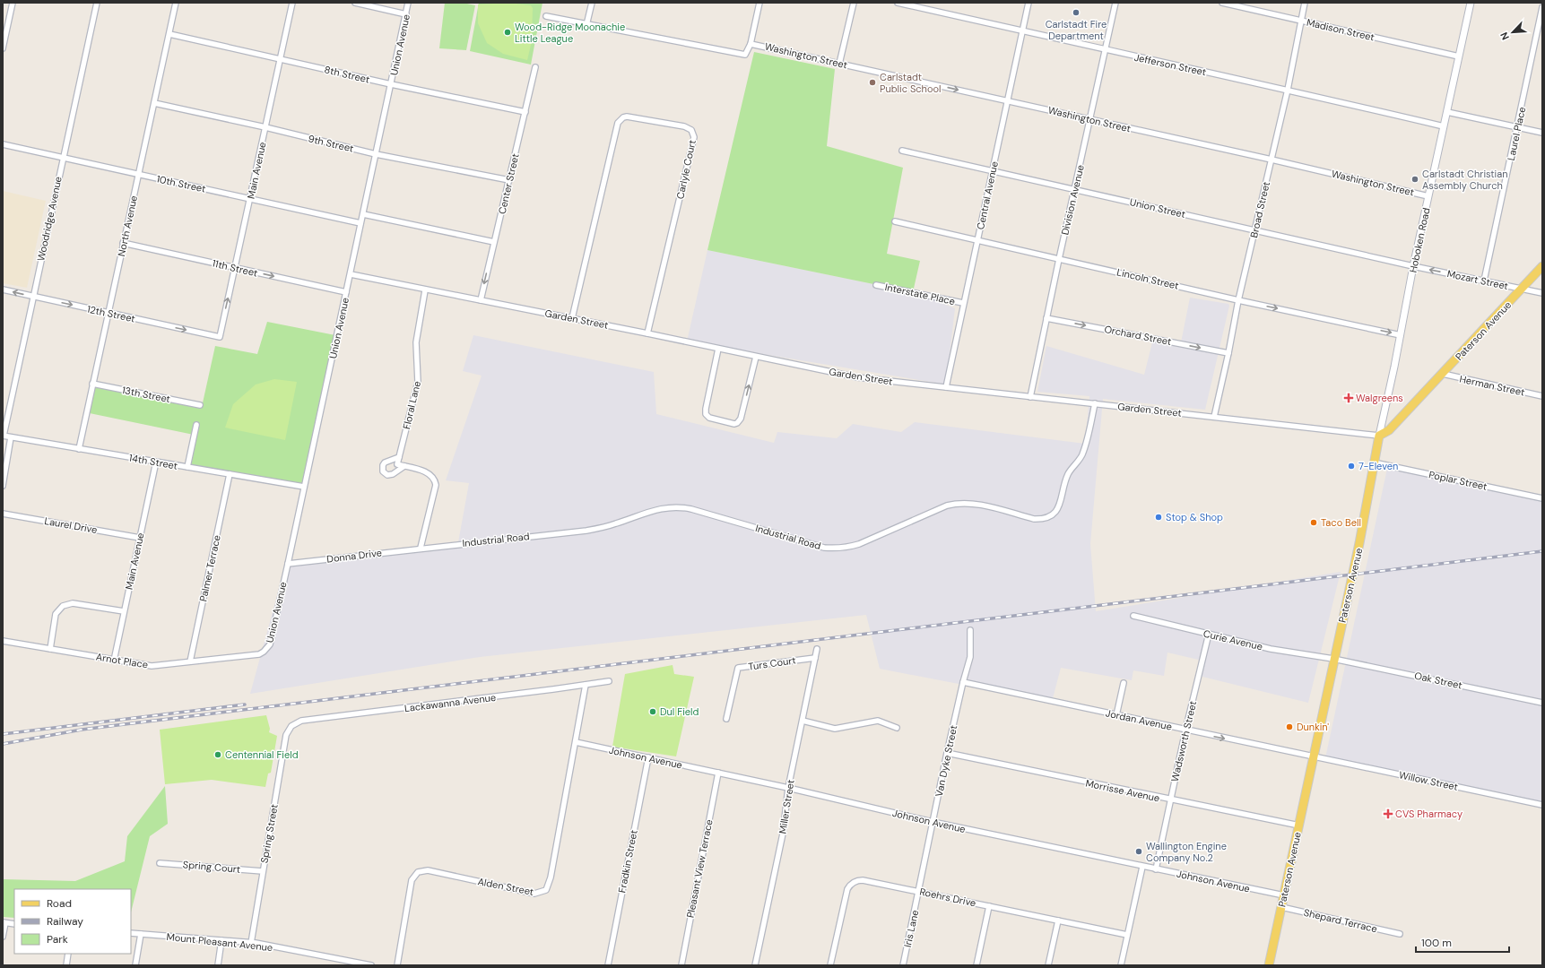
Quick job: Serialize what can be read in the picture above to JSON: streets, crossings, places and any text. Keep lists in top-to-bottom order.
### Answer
{
  "streets": {
    "main road": ["Paterson Avenue"],
    "street": [
      "Madison Street",
      "Union Avenue",
      "Washington Street",
      "Jefferson Street",
      "8th Street",
      "Laurel Place",
      "9th Street",
      "Carlyle Court",
      "Main Avenue",
      "10th Street",
      "Center Street",
      "Central Avenue",
      "Division Avenue",
      "Union Street",
      "Broad Street",
      "Woodridge Avenue",
      "North Avenue",
      "Hoboken Road",
      "11th Street",
      "Lincoln Street",
      "Mozart Street",
      "Interstate Place",
      "12th Street",
      "Garden Street",
      "Orchard Street",
      "Herman Street",
      "13th Street",
      "Floral Lane",
      "14th Street",
      "Poplar Street",
      "Laurel Drive",
      "Industrial Road",
      "Donna Drive",
      "Palmer Terrace",
      "Curie Avenue",
      "Arnot Place",
      "Turs Court",
      "Oak Street",
      "Lackawanna Avenue",
      "Jordan Avenue",
      "Wadsworth Street",
      "Johnson Avenue",
      "Van Dyke Street",
      "Willow Street",
      "Morrisse Avenue",
      "Miller Street",
      "Spring Street",
      "Fradkin Street",
      "Spring Court",
      "Pleasant View Terrace",
      "Alden Street",
      "Roehrs Drive",
      "Shepard Terrace",
      "Iris Lane",
      "Mount Pleasant Avenue"
    ]
  },
  "crossings": [
    ["Madison Street", "Broad Street"],
    ["Madison Street", "Hoboken Road"],
    ["Union Avenue", "8th Street"],
    ["Union Avenue", "9th Street"],
    ["Union Avenue", "10th Street"],
    ["Union Avenue", "11th Street"],
    ["Union Avenue", "Garden Street"],
    ["Union Avenue", "14th Street"],
    ["Union Avenue", "Donna Drive"],
    ["Union Avenue", "Arnot Place"],
    ["Washington Street", "Central Avenue"],
    ["Washington Street", "Division Avenue"],
    ["Washington Street", "Broad Street"],
    ["Washington Street", "Hoboken Road"],
    ["Jefferson Street", "Central Avenue"],
    ["Jefferson Street", "Division Avenue"],
    ["Jefferson Street", "Broad Street"],
    ["Jefferson Street", "Hoboken Road"],
    ["8th Street", "Main Avenue"],
    ["8th Street", "Center Street"],
    ["8th Street", "North Avenue"],
    ["Laurel Place", "Mozart Street"],
    ["9th Street", "Main Avenue"],
    ["9th Street", "Center Street"],
    ["9th Street", "North Avenue"],
    ["Carlyle Court", "Garden Street"],
    ["Main Avenue", "10th Street"],
    ["Main Avenue", "11th Street"],
    ["Main Avenue", "12th Street"],
    ["Main Avenue", "14th Street"],
    ["Main Avenue", "Laurel Drive"],
    ["Main Avenue", "Arnot Place"],
    ["10th Street", "Woodridge Avenue"],
    ["10th Street", "North Avenue"],
    ["Center Street", "Garden Street"],
    ["Central Avenue", "Union Street"],
    ["Central Avenue", "Lincoln Street"],
    ["Central Avenue", "Interstate Place"],
    ["Central Avenue", "Garden Street"],
    ["Division Avenue", "Union Street"],
    ["Division Avenue", "Lincoln Street"],
    ["Division Avenue", "Garden Street"],
    ["Division Avenue", "Orchard Street"],
    ["Union Street", "Broad Street"],
    ["Union Street", "Hoboken Road"],
    ["Union Street", "Mozart Street"],
    ["Broad Street", "Lincoln Street"],
    ["Broad Street", "Garden Street"],
    ["Broad Street", "Orchard Street"],
    ["Woodridge Avenue", "12th Street"],
    ["Woodridge Avenue", "14th Street"],
    ["North Avenue", "11th Street"],
    ["North Avenue", "12th Street"],
    ["North Avenue", "13th Street"],
    ["North Avenue", "14th Street"],
    ["Hoboken Road", "Lincoln Street"],
    ["Hoboken Road", "Mozart Street"],
    ["Hoboken Road", "Garden Street"],
    ["Hoboken Road", "Paterson Avenue"],
    ["Mozart Street", "Paterson Avenue"],
    ["Garden Street", "Paterson Avenue"],
    ["Garden Street", "Floral Lane"],
    ["Garden Street", "Industrial Road"],
    ["Paterson Avenue", "Herman Street"],
    ["Paterson Avenue", "Poplar Street"],
    ["Paterson Avenue", "Curie Avenue"],
    ["Paterson Avenue", "Oak Street"],
    ["Paterson Avenue", "Jordan Avenue"],
    ["Paterson Avenue", "Johnson Avenue"],
    ["Paterson Avenue", "Willow Street"],
    ["Paterson Avenue", "Morrisse Avenue"],
    ["Paterson Avenue", "Shepard Terrace"],
    ["14th Street", "Palmer Terrace"],
    ["Industrial Road", "Donna Drive"],
    ["Palmer Terrace", "Arnot Place"],
    ["Curie Avenue", "Oak Street"],
    ["Curie Avenue", "Wadsworth Street"],
    ["Turs Court", "Miller Street"],
    ["Lackawanna Avenue", "Spring Street"],
    ["Lackawanna Avenue", "Alden Street"],
    ["Jordan Avenue", "Wadsworth Street"],
    ["Jordan Avenue", "Van Dyke Street"],
    ["Jordan Avenue", "Willow Street"],
    ["Wadsworth Street", "Johnson Avenue"],
    ["Wadsworth Street", "Morrisse Avenue"],
    ["Johnson Avenue", "Van Dyke Street"],
    ["Johnson Avenue", "Miller Street"],
    ["Johnson Avenue", "Fradkin Street"],
    ["Johnson Avenue", "Pleasant View Terrace"],
    ["Johnson Avenue", "Alden Street"],
    ["Van Dyke Street", "Morrisse Avenue"],
    ["Van Dyke Street", "Roehrs Drive"],
    ["Van Dyke Street", "Iris Lane"],
    ["Spring Street", "Spring Court"],
    ["Spring Street", "Mount Pleasant Avenue"],
    ["Roehrs Drive", "Iris Lane"]
  ],
  "one_way": [
    "11th Street",
    "Mozart Street",
    "Orchard Street",
    "Jordan Avenue"
  ],
  "places": {
    "other": [
      "Carlstadt Fire Department",
      "Wood-Ridge Moonachie Little League",
      "Carlstadt Public School",
      "Carlstadt Christian Assembly Church",
      "7-Eleven",
      "Stop & Shop",
      "Taco Bell",
      "Dul Field",
      "Dunkin'",
      "Centennial Field",
      "Wallington Engine Company No.2"
    ],
    "health": ["Walgreens", "CVS Pharmacy"]
  },
  "legend": ["Road", "Railway", "Park"],
  "scale_bar": "100 m",
  "north": "bottom left"
}
